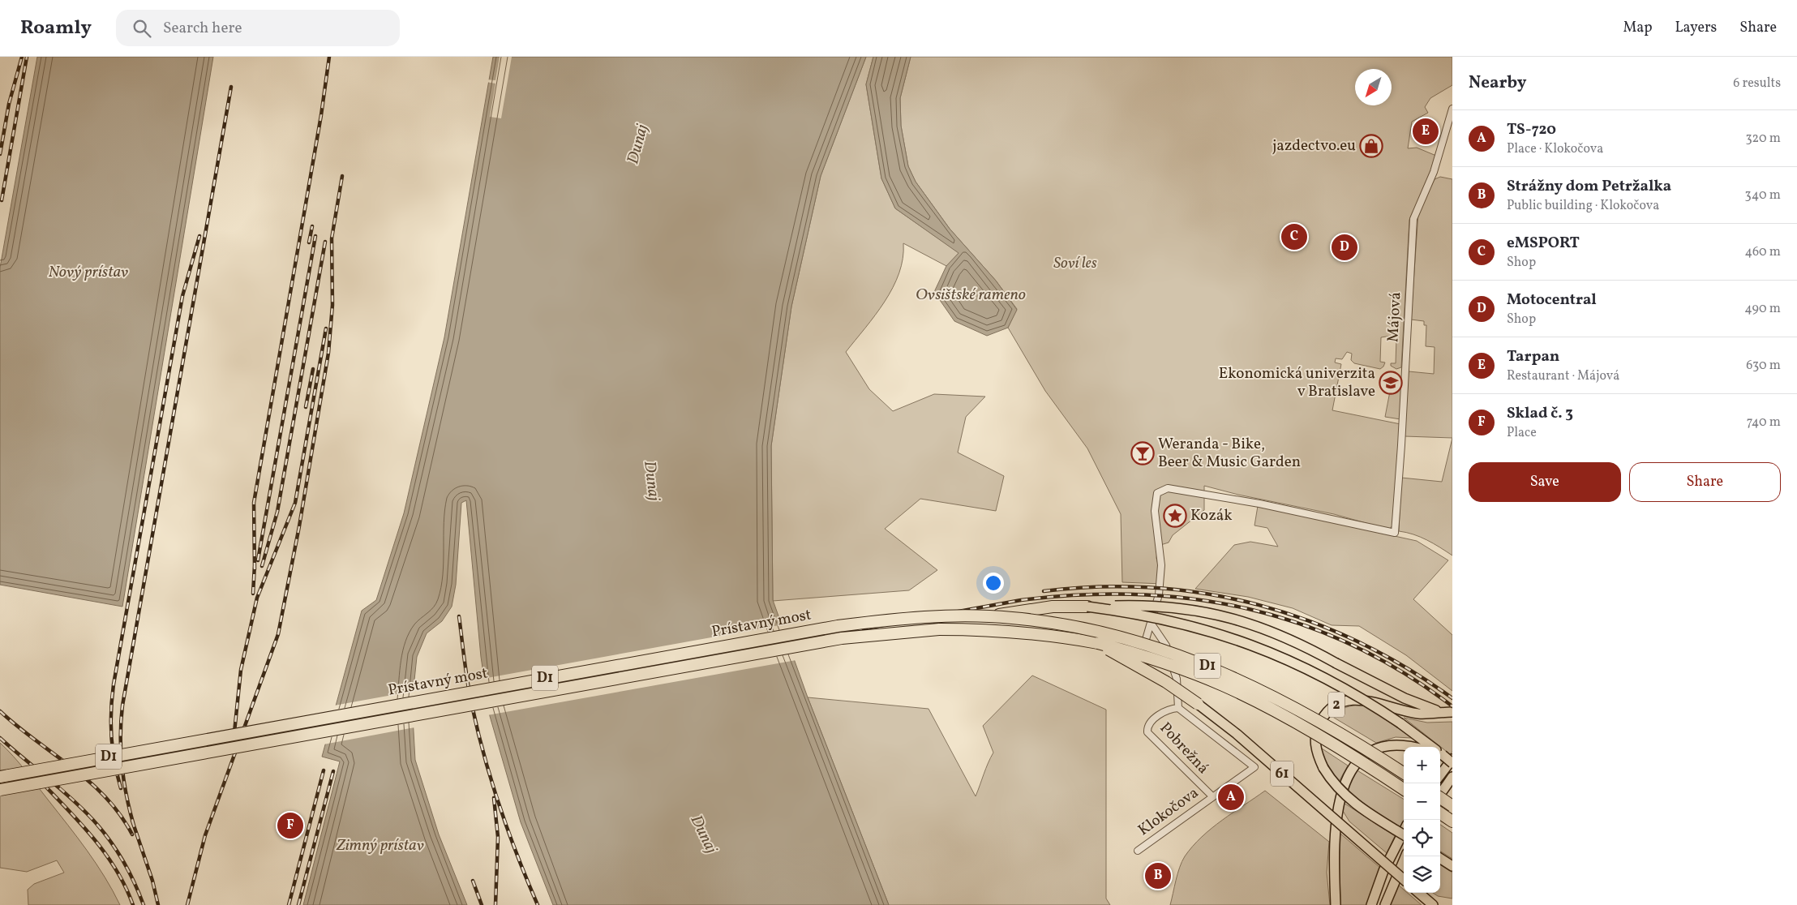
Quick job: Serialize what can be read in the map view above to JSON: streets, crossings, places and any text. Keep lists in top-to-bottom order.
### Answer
{
  "streets": {
    "highway": ["Prístavný most", "D1"],
    "main road": ["2", "61"],
    "street": ["Májová", "Pobrežná", "Klokočova"]
  },
  "crossings": [
    ["Prístavný most", "D1"],
    ["Pobrežná", "Klokočova"]
  ],
  "water": [
    "Dunaj",
    "Nový prístav",
    "Ovsištské rameno",
    "Zimný prístav"
  ],
  "parks": ["Soví les"],
  "places": {
    "shop": ["jazdectvo.eu"],
    "school or university": ["Ekonomická univerzita v Bratislave"],
    "bar": ["Weranda - Bike, Beer & Music Garden"],
    "place": ["Kozák"]
  },
  "north": "bottom left",
  "page": {
    "header": "Roamly",
    "search": "Search here",
    "nav": ["Map", "Layers", "Share"],
    "heading": ["Nearby", "6 results"],
    "list": [
      {
        "mark": "A",
        "name": "TS-720",
        "note": "Place · Klokočova",
        "value": "320 m"
      },
      {
        "mark": "B",
        "name": "Strážny dom Petržalka",
        "note": "Public building · Klokočova",
        "value": "340 m"
      },
      {
        "mark": "C",
        "name": "eMSPORT",
        "note": "Shop",
        "value": "460 m"
      },
      {
        "mark": "D",
        "name": "Motocentral",
        "note": "Shop",
        "value": "490 m"
      },
      {
        "mark": "E",
        "name": "Tarpan",
        "note": "Restaurant · Májová",
        "value": "630 m"
      },
      {
        "mark": "F",
        "name": "Sklad č. 3",
        "note": "Place",
        "value": "740 m"
      }
    ],
    "pins": [
      "E",
      "C",
      "D",
      "A",
      "F",
      "B"
    ],
    "buttons": ["Save", "Share"],
    "map_buttons": ["+", "−"]
  }
}
